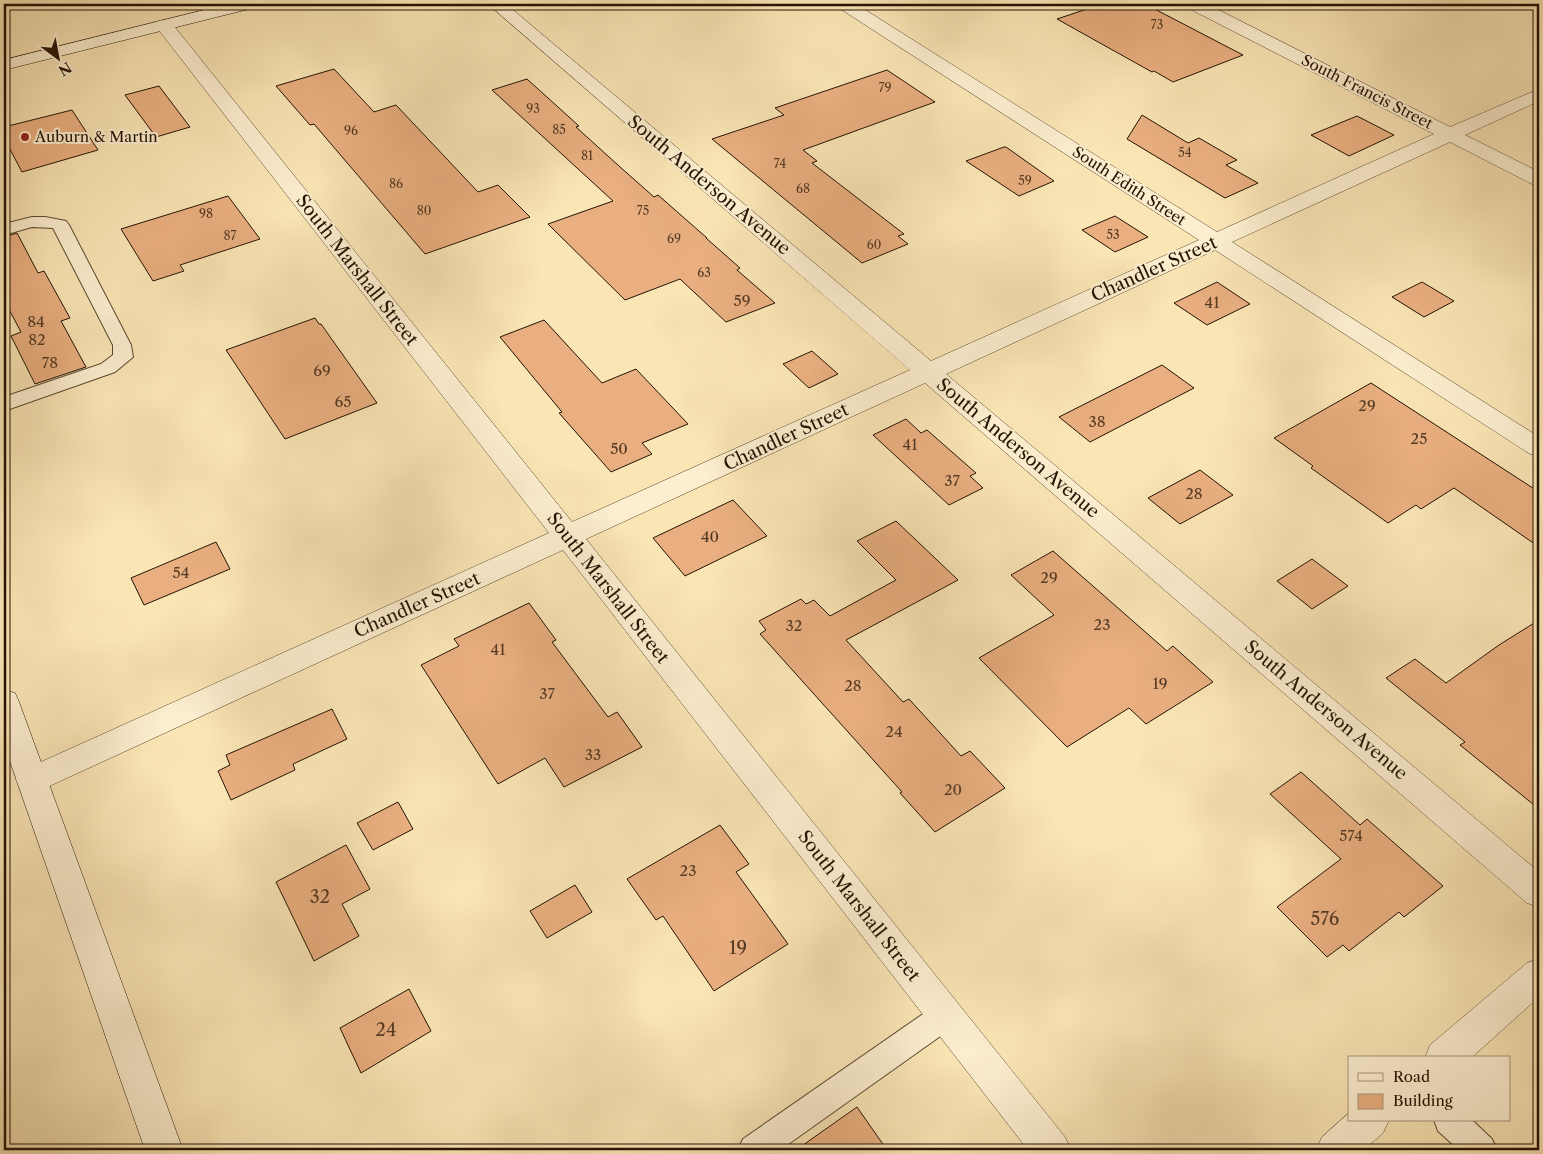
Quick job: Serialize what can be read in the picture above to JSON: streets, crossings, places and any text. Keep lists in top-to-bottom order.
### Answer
{
  "streets": {
    "street": [
      "South Francis Street",
      "South Anderson Avenue",
      "South Edith Street",
      "Chandler Street",
      "South Marshall Street"
    ]
  },
  "crossings": [
    ["South Francis Street", "Chandler Street"],
    ["South Anderson Avenue", "Chandler Street"],
    ["South Edith Street", "Chandler Street"],
    ["Chandler Street", "South Marshall Street"]
  ],
  "places": ["Auburn & Martin"],
  "house_numbers": [
    "73",
    "79",
    "93",
    "85",
    "96",
    "54",
    "81",
    "74",
    "59",
    "86",
    "68",
    "80",
    "75",
    "98",
    "53",
    "87",
    "69",
    "60",
    "63",
    "59",
    "41",
    "84",
    "82",
    "78",
    "69",
    "65",
    "29",
    "38",
    "25",
    "41",
    "50",
    "37",
    "28",
    "40",
    "54",
    "29",
    "23",
    "32",
    "41",
    "19",
    "28",
    "37",
    "24",
    "33",
    "20",
    "574",
    "23",
    "32",
    "576",
    "19",
    "24"
  ],
  "legend": ["Road", "Building"],
  "north": "bottom right"
}
